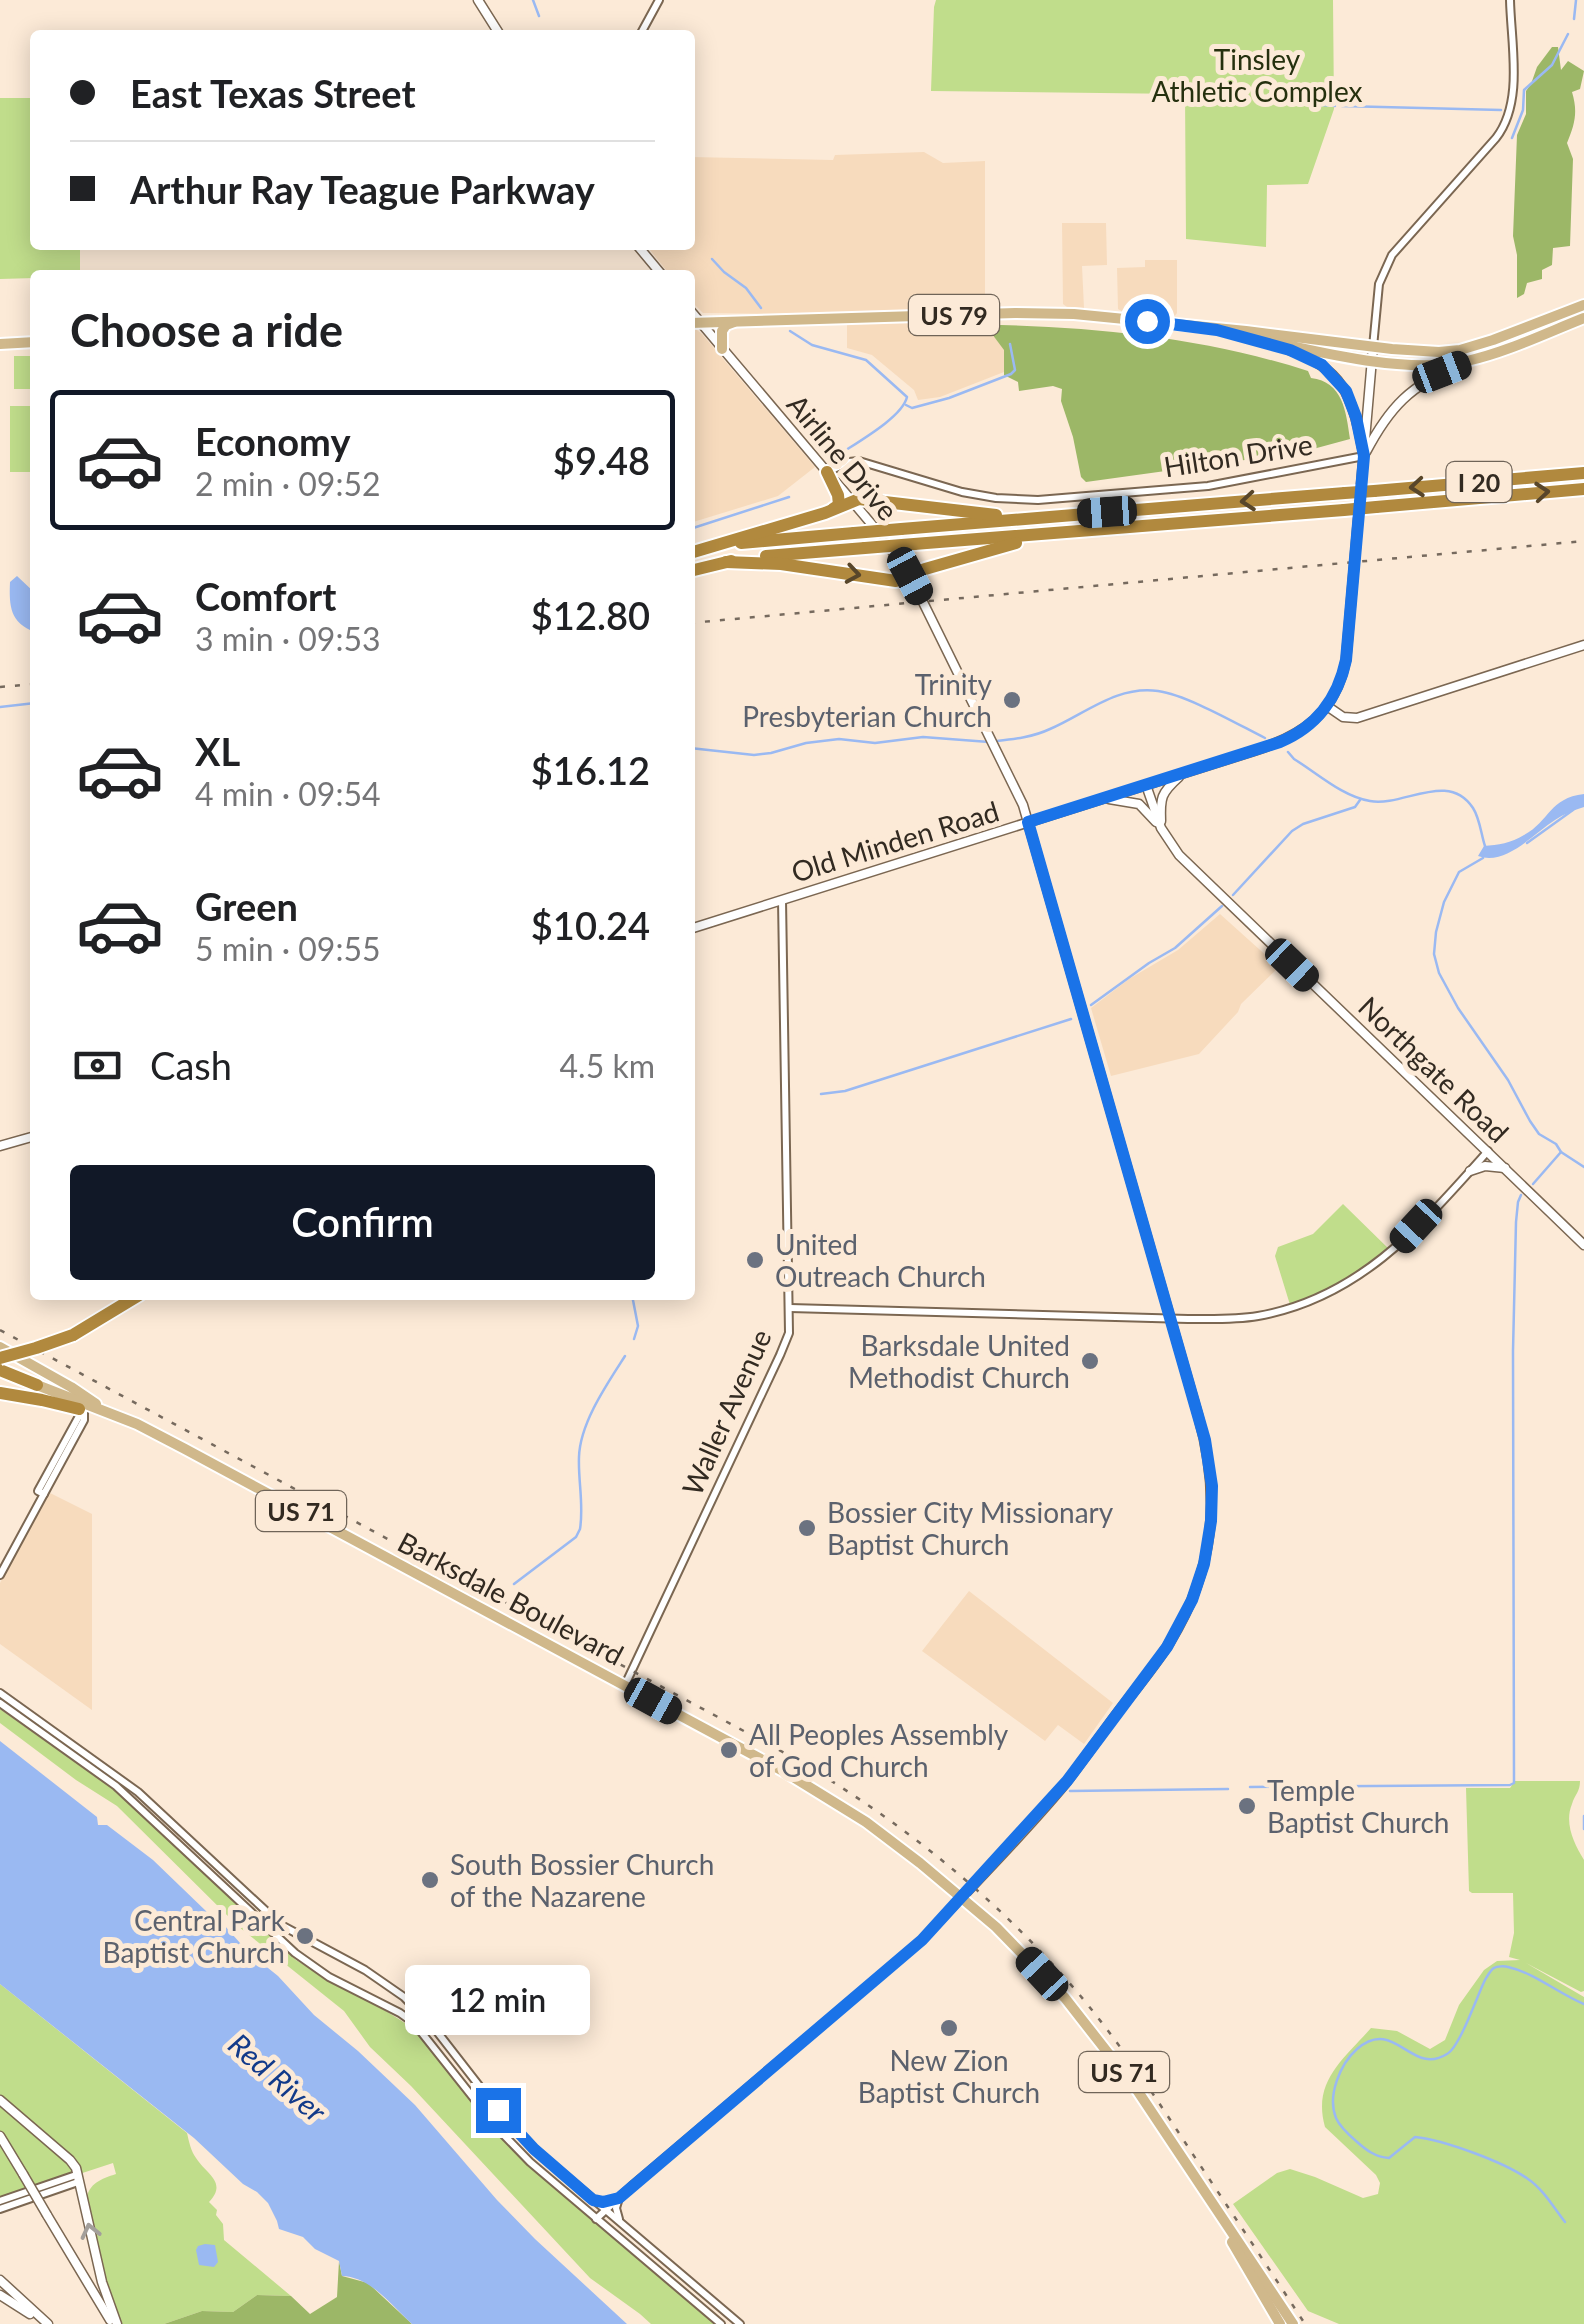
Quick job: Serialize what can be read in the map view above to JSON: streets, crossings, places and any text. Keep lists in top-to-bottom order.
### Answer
{
  "streets": {
    "highway": ["I 20", "US 71"],
    "main road": [
      "US 79",
      "Airline Drive",
      "Old Minden Road",
      "Northgate Road",
      "Barksdale Boulevard"
    ],
    "street": ["Hilton Drive", "Waller Avenue"]
  },
  "crossings": [
    ["US 79", "Airline Drive"],
    ["US 79", "Old Minden Road"],
    ["Hilton Drive", "Airline Drive"],
    ["Hilton Drive", "Old Minden Road"],
    ["Airline Drive", "Old Minden Road"],
    ["Airline Drive", "Barksdale Boulevard"],
    ["Old Minden Road", "Northgate Road"],
    ["Old Minden Road", "Waller Avenue"],
    ["Waller Avenue", "Barksdale Boulevard"],
    ["US 71", "Barksdale Boulevard"]
  ],
  "water": ["Red River"],
  "parks": ["Tinsley Athletic Complex"],
  "places": [
    "Trinity Presbyterian Church",
    "United Outreach Church",
    "Barksdale United Methodist Church",
    "Bossier City Missionary Baptist Church",
    "All Peoples Assembly of God Church",
    "Temple Baptist Church",
    "South Bossier Church of the Nazarene",
    "Central Park Baptist Church",
    "New Zion Baptist Church"
  ],
  "page": {
    "banner": ["East Texas Street", "Arthur Ray Teague Parkway"],
    "heading": "Choose a ride",
    "list": [
      {
        "name": "Economy",
        "note": "2 min · 09:52",
        "value": "$9.48"
      },
      {
        "name": "Comfort",
        "note": "3 min · 09:53",
        "value": "$12.80"
      },
      {
        "name": "XL",
        "note": "4 min · 09:54",
        "value": "$16.12"
      },
      {
        "name": "Green",
        "note": "5 min · 09:55",
        "value": "$10.24"
      }
    ],
    "pay": ["Cash", "4.5 km"],
    "buttons": "Confirm",
    "bubble": "12 min"
  }
}
